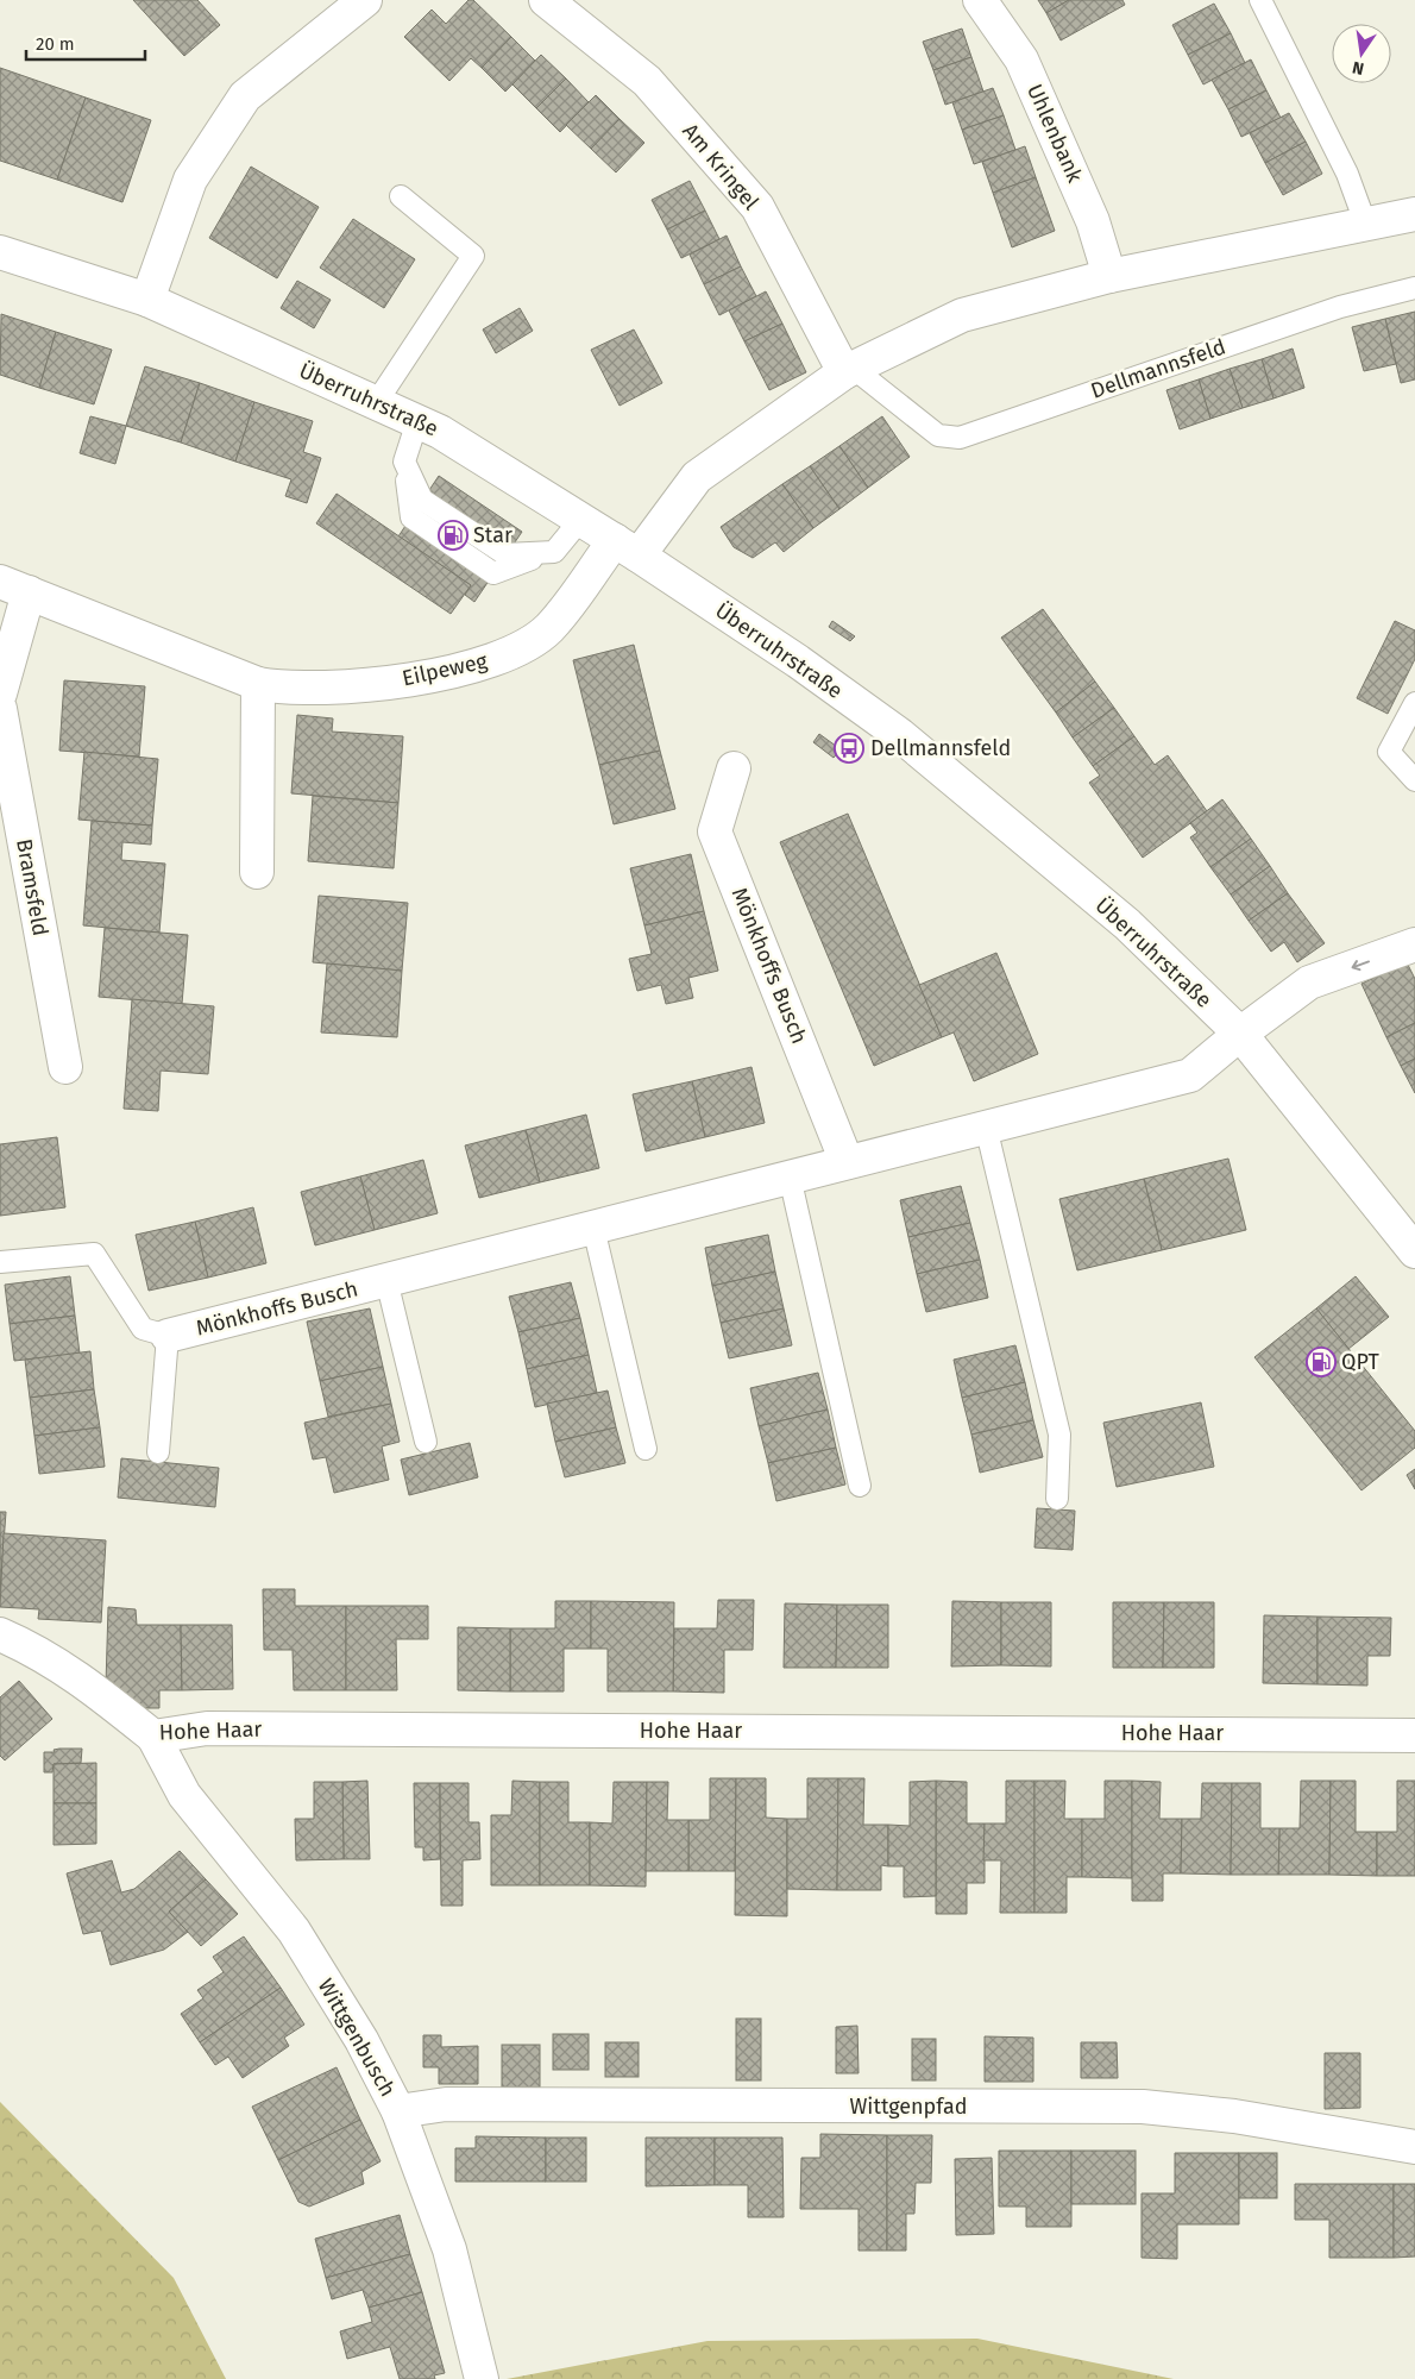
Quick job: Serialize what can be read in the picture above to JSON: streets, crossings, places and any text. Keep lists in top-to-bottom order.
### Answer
{
  "streets": {
    "street": [
      "Uhlenbank",
      "Am Kringel",
      "Überruhrstraße",
      "Eilpeweg",
      "Bramsfeld",
      "Mönkhoffs Busch",
      "Hohe Haar",
      "Wittgenbusch",
      "Wittgenpfad"
    ],
    "lane": ["Dellmannsfeld"]
  },
  "crossings": [
    ["Am Kringel", "Dellmannsfeld"],
    ["Überruhrstraße", "Eilpeweg"],
    ["Überruhrstraße", "Mönkhoffs Busch"],
    ["Hohe Haar", "Wittgenbusch"],
    ["Wittgenbusch", "Wittgenpfad"]
  ],
  "places": {
    "fuel station": ["Star", "QPT"],
    "bus stop": ["Dellmannsfeld"]
  },
  "scale_bar": "20 m",
  "north": "bottom"
}
